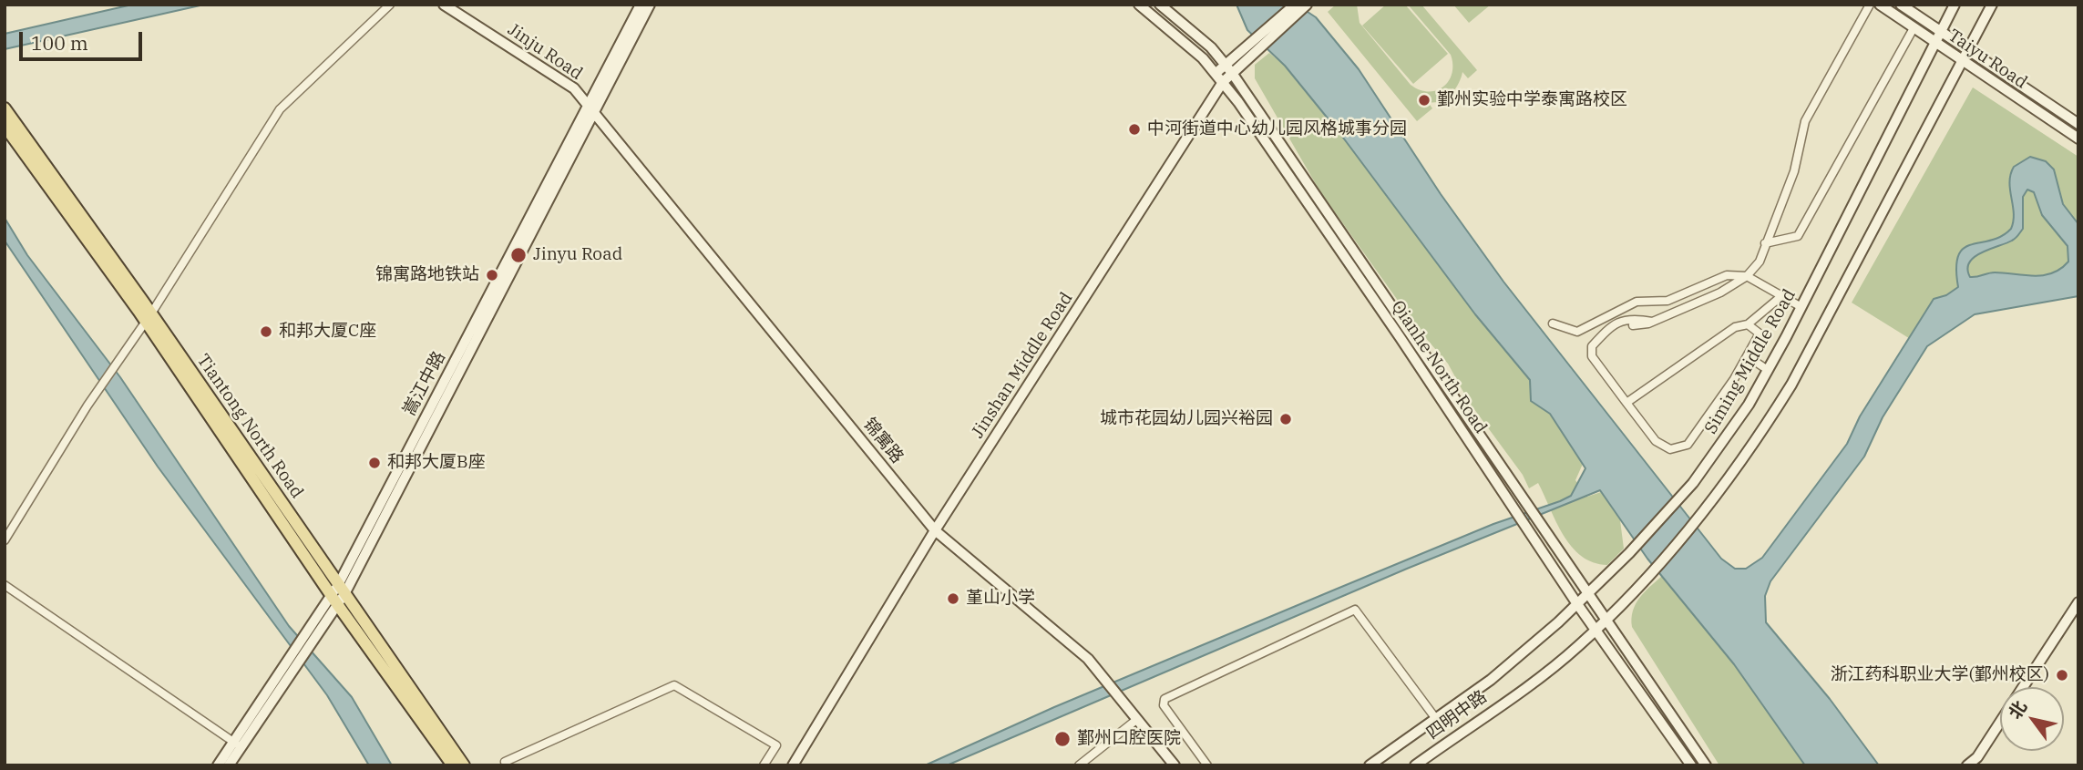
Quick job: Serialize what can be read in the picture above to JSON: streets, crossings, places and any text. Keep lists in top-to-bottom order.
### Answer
{
  "streets": {
    "main road": [
      "Jinju Road",
      "Taiyu Road",
      "Siming Middle Road",
      "Jinshan Middle Road",
      "Qianhe North Road",
      "嵩江中路",
      "Tiantong North Road",
      "锦寓路"
    ]
  },
  "crossings": [
    ["Jinju Road", "嵩江中路"],
    ["Jinju Road", "锦寓路"],
    ["Taiyu Road", "Siming Middle Road"],
    ["Siming Middle Road", "Qianhe North Road"],
    ["Jinshan Middle Road", "Qianhe North Road"],
    ["Jinshan Middle Road", "锦寓路"],
    ["嵩江中路", "Tiantong North Road"],
    ["嵩江中路", "锦寓路"]
  ],
  "places": [
    "鄞州实验中学泰寓路校区",
    "中河街道中心幼儿园风格城事分园",
    "Jinyu Road",
    "锦寓路地铁站",
    "和邦大厦C座",
    "城市花园幼儿园兴裕园",
    "和邦大厦B座",
    "堇山小学",
    "浙江药科职业大学(鄞州校区)",
    "鄞州口腔医院"
  ],
  "scale_bar": "100 m",
  "north": "top left"
}
